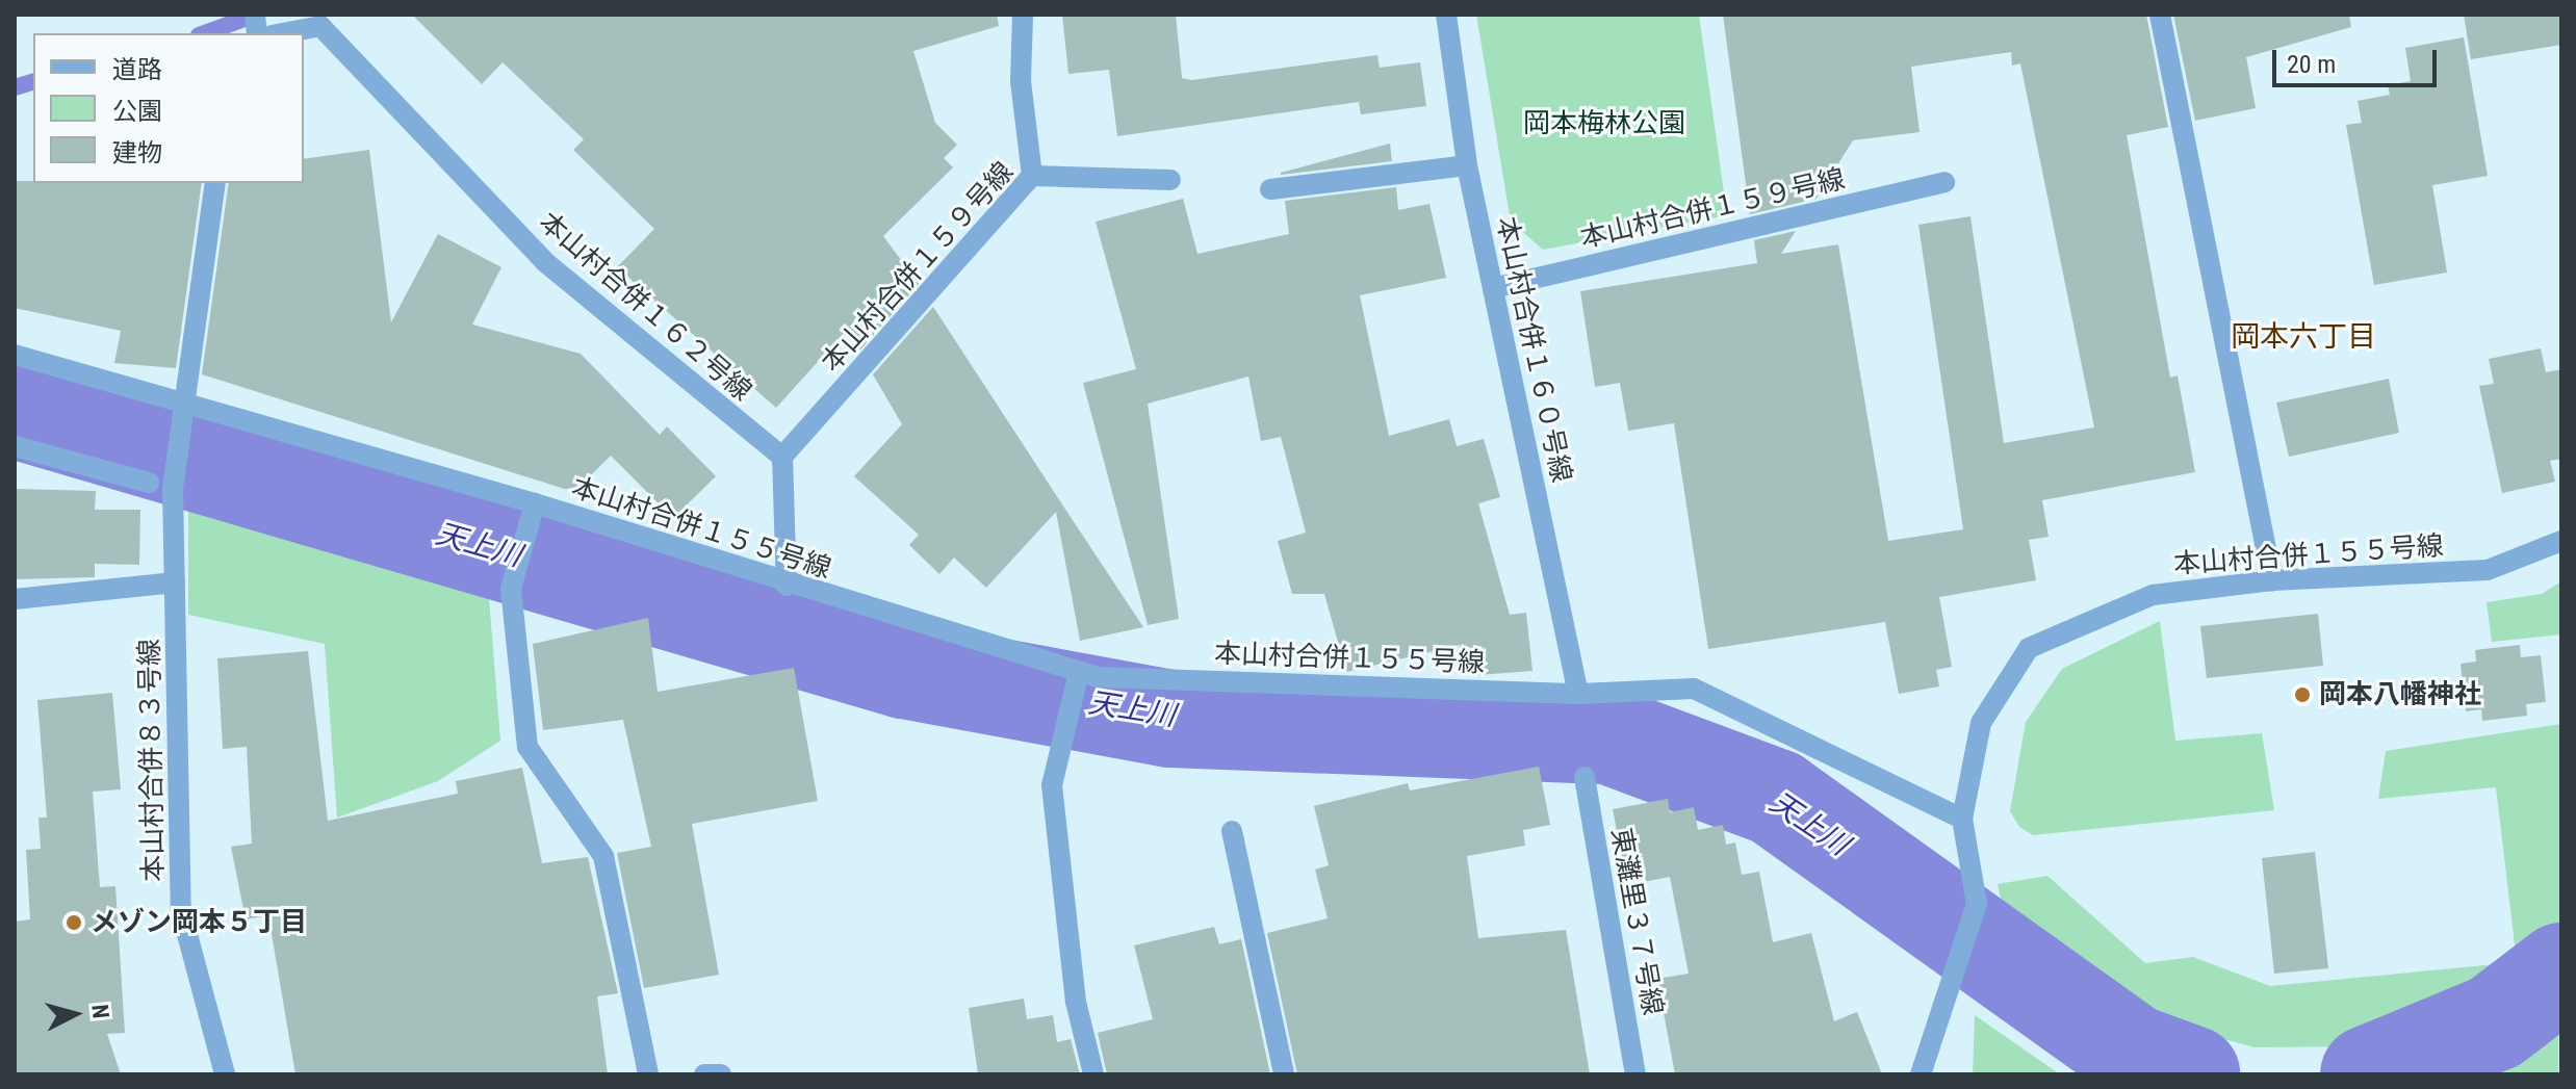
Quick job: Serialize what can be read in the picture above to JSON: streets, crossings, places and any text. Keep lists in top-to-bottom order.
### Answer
{
  "streets": {
    "street": [
      "本山村合併１５９号線",
      "本山村合併１６２号線",
      "本山村合併１６０号線",
      "本山村合併１５５号線",
      "本山村合併８３号線",
      "東灘里３７号線"
    ]
  },
  "crossings": [
    ["本山村合併１５９号線", "本山村合併１６２号線"],
    ["本山村合併１５９号線", "本山村合併１６０号線"],
    ["本山村合併１６０号線", "本山村合併１５５号線"],
    ["本山村合併１５５号線", "本山村合併８３号線"]
  ],
  "districts": ["岡本六丁目"],
  "water": ["天上川"],
  "parks": ["岡本梅林公園"],
  "places": ["岡本八幡神社", "メゾン岡本５丁目"],
  "legend": ["道路", "公園", "建物"],
  "scale_bar": "20 m",
  "north": "right"
}
